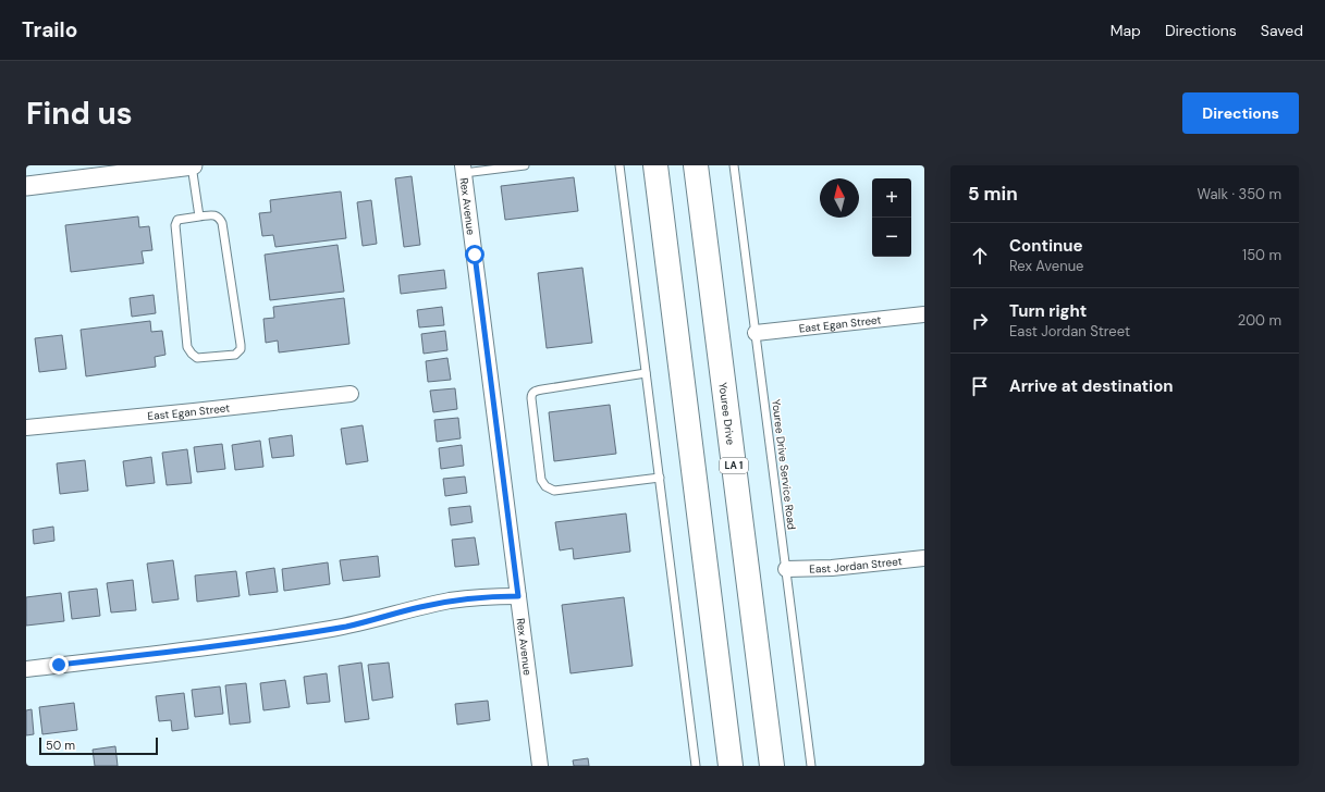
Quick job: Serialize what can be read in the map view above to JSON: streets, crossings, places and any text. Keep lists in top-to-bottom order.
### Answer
{
  "streets": {
    "main road": ["Youree Drive", "LA 1"],
    "street": ["Rex Avenue", "East Egan Street", "East Jordan Street"],
    "lane": ["Youree Drive Service Road"]
  },
  "crossings": [
    ["East Egan Street", "Youree Drive Service Road"],
    ["Youree Drive Service Road", "East Jordan Street"]
  ],
  "scale_bar": "50 m",
  "north": "top",
  "page": {
    "header": "Trailo",
    "nav": ["Map", "Directions", "Saved"],
    "buttons": "Directions",
    "title": "Find us",
    "heading": ["5 min", "Walk · 350 m"],
    "map_buttons": ["+", "−"],
    "list": [
      ["Continue", "Rex Avenue", "150 m"],
      ["Turn right", "East Jordan Street", "200 m"],
      "Arrive at destination"
    ],
    "scale": "50 m"
  }
}
